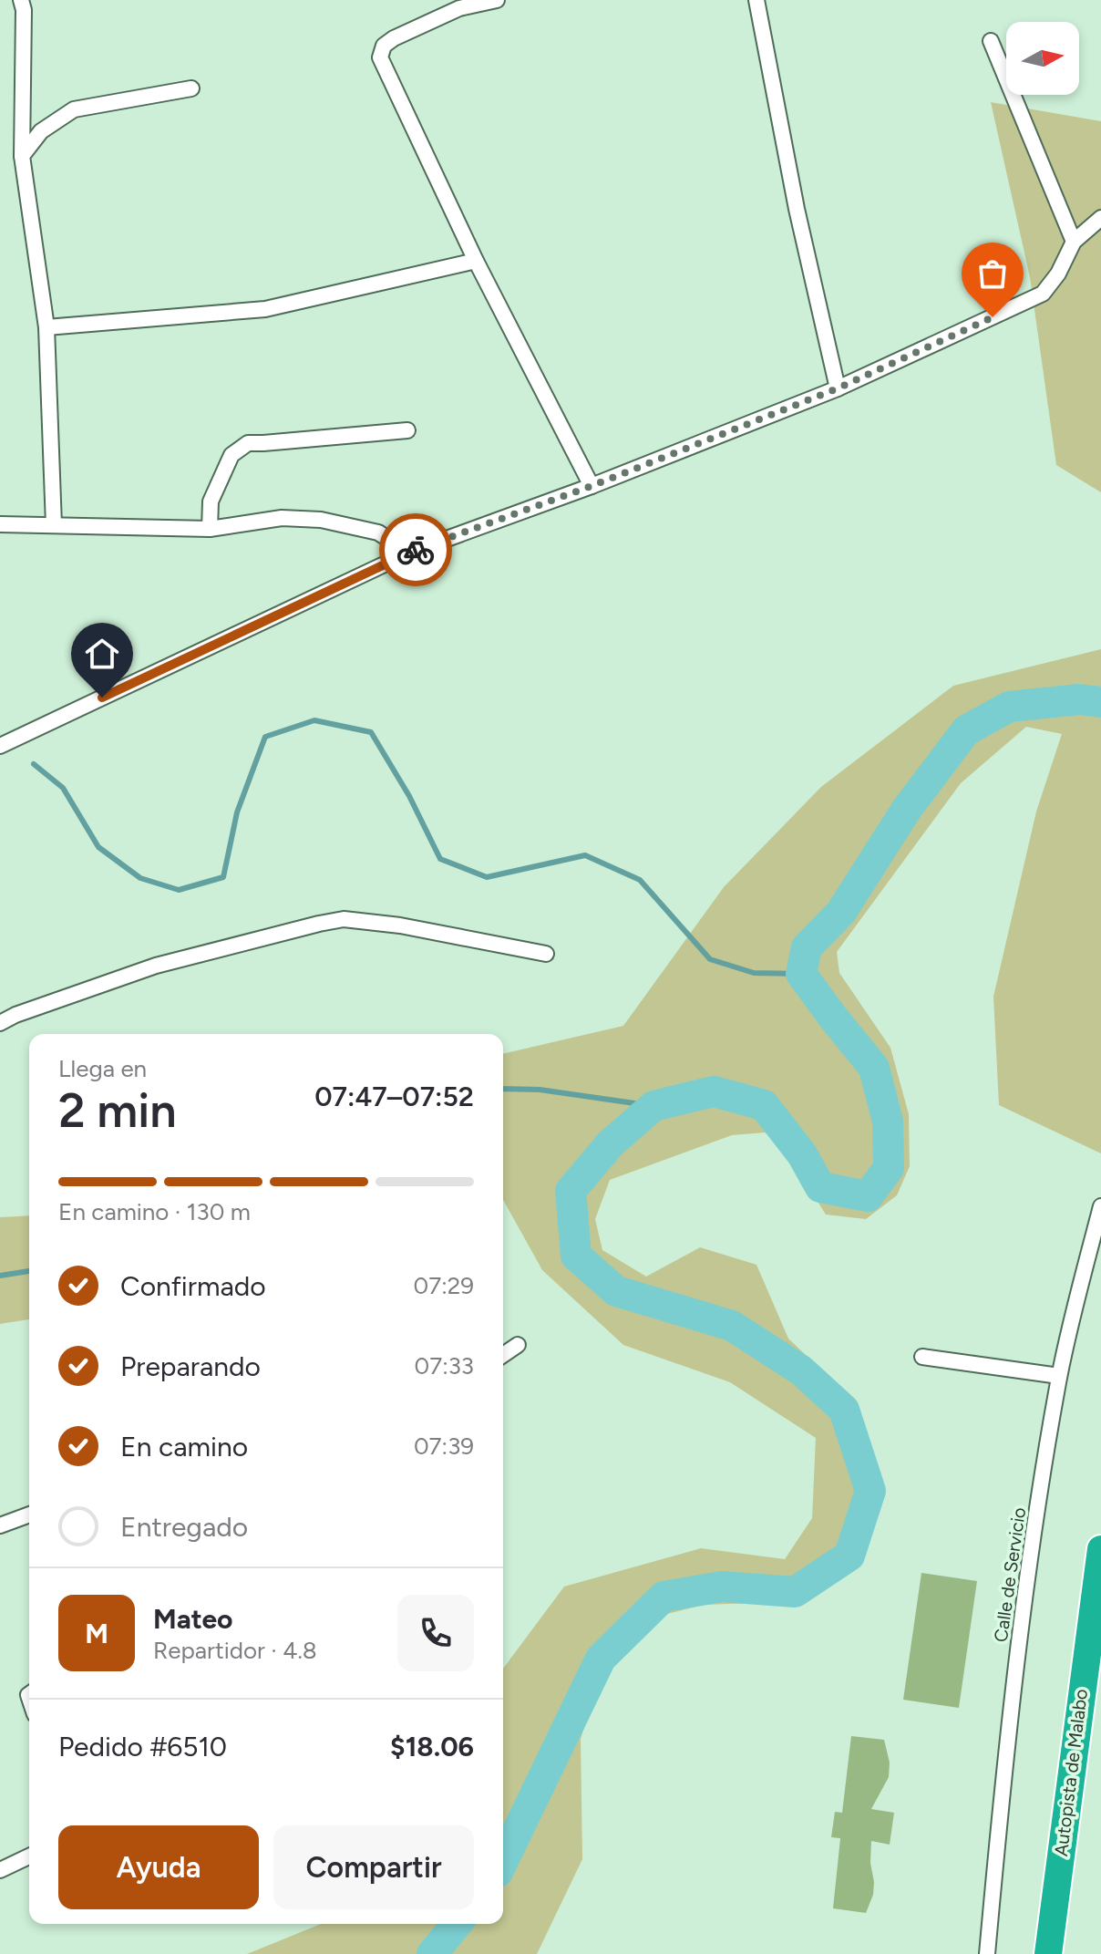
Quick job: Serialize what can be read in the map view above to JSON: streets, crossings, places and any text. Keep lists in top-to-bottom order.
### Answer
{
  "streets": {
    "highway": ["Autopista de Malabo"],
    "street": ["Calle de Servicio"]
  },
  "north": "right",
  "page": {
    "heading": ["2 min", "Llega en", "07:47–07:52"],
    "panel": [
      "Mateo",
      "Repartidor · 4.8",
      "Pedido #6510",
      "$18.06"
    ],
    "bar": "En camino · 130 m",
    "list": [
      ["Confirmado", "07:29"],
      ["Preparando", "07:33"],
      ["En camino", "07:39"],
      "Entregado"
    ],
    "round": "M",
    "buttons": ["Ayuda", "Compartir"]
  }
}
